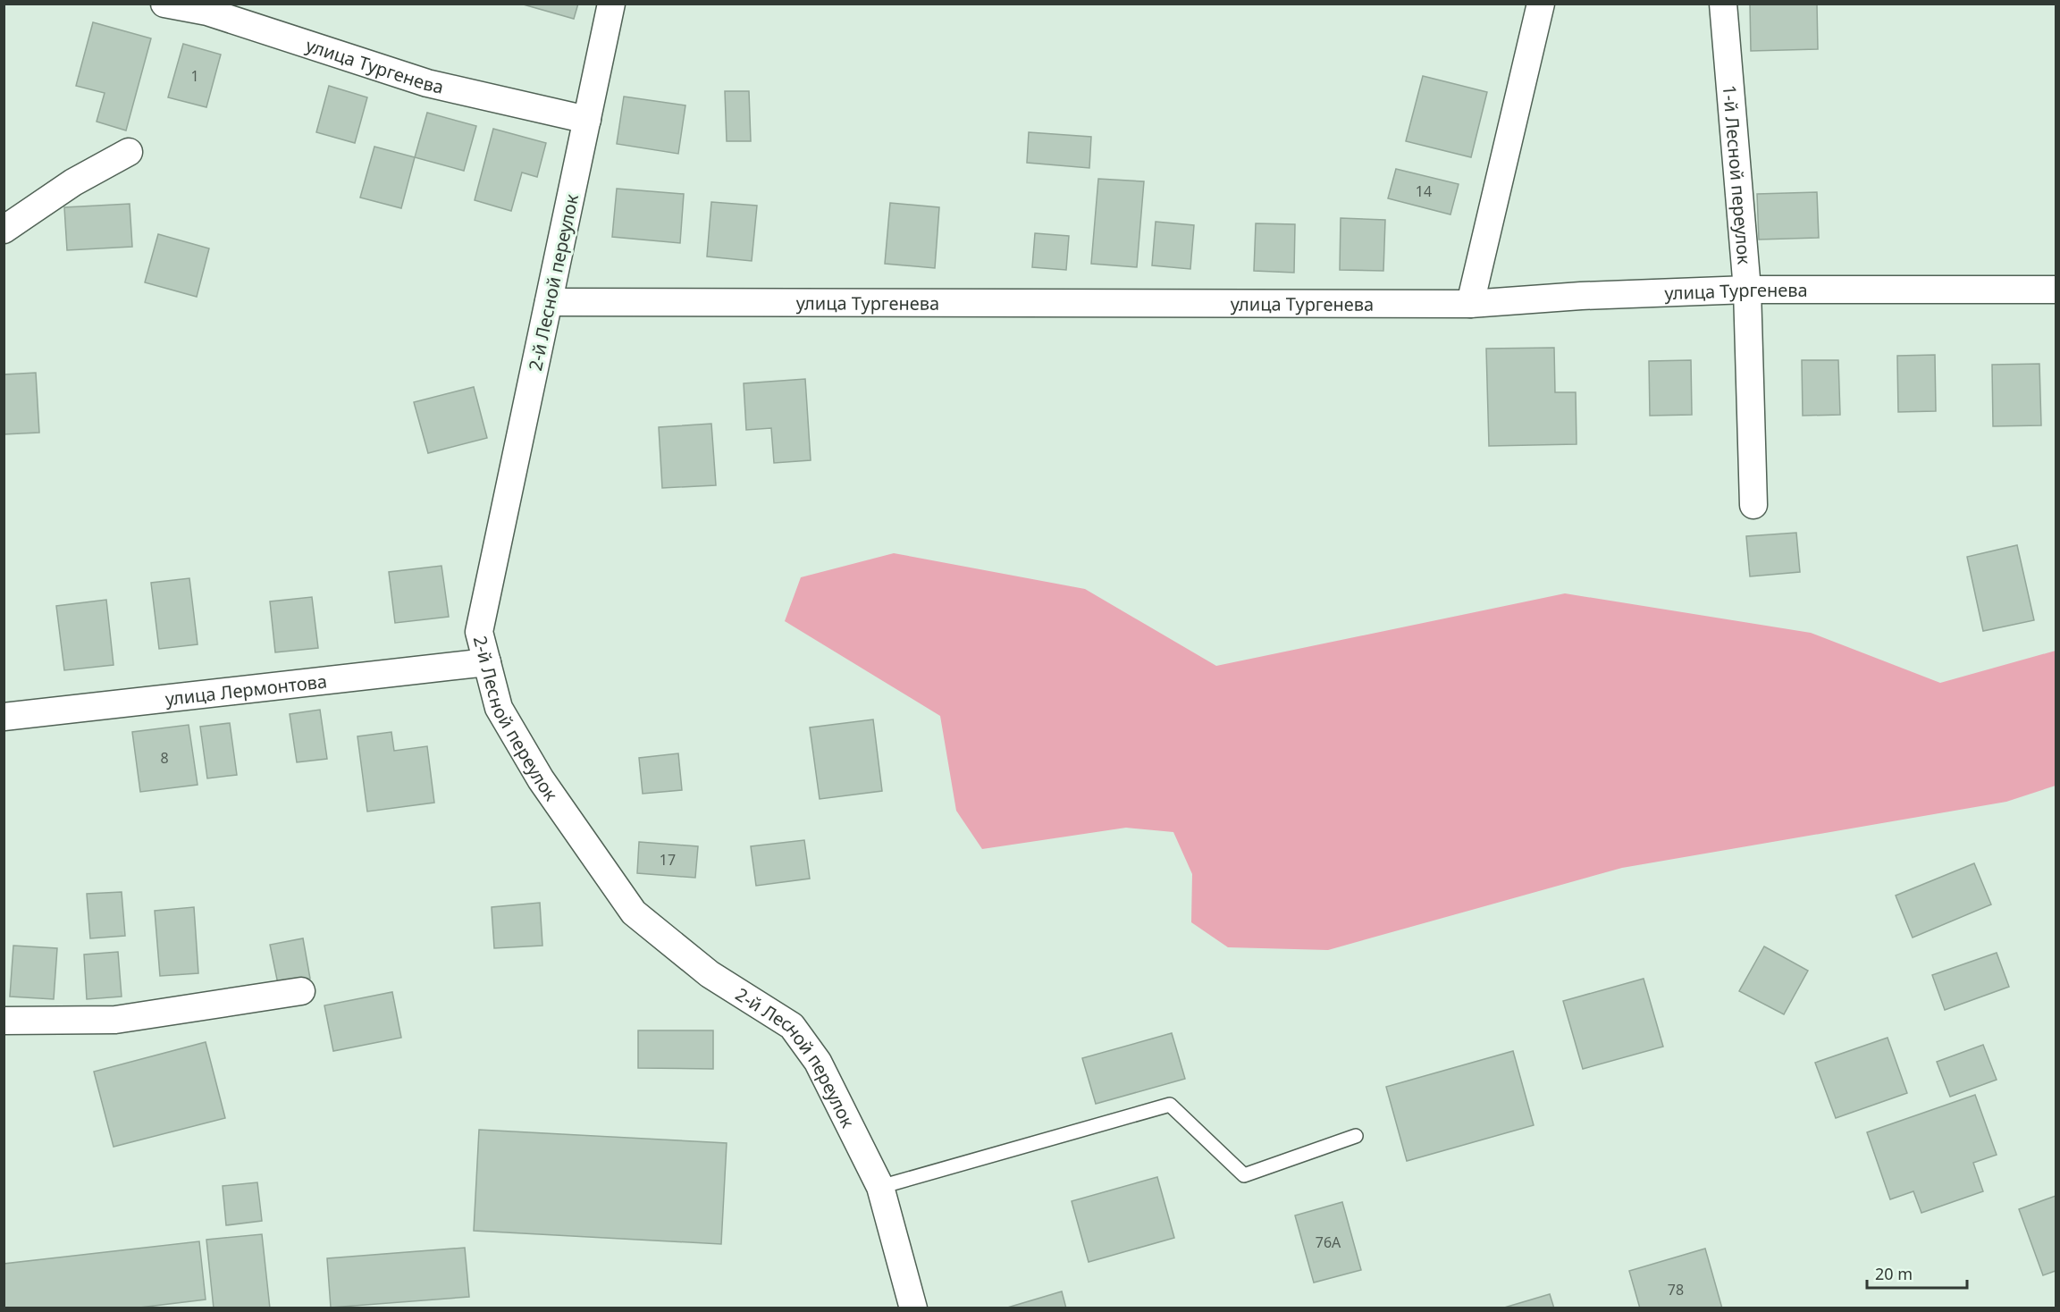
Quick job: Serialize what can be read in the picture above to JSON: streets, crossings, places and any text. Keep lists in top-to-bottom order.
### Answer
{
  "streets": {
    "street": [
      "улица Тургенева",
      "1-й Лесной переулок",
      "2-й Лесной переулок",
      "улица Лермонтова"
    ]
  },
  "crossings": [
    ["улица Тургенева", "1-й Лесной переулок"],
    ["улица Тургенева", "2-й Лесной переулок"],
    ["2-й Лесной переулок", "улица Лермонтова"]
  ],
  "house_numbers": [
    "1",
    "14",
    "8",
    "17",
    "76А",
    "78"
  ],
  "scale_bar": "20 m"
}
